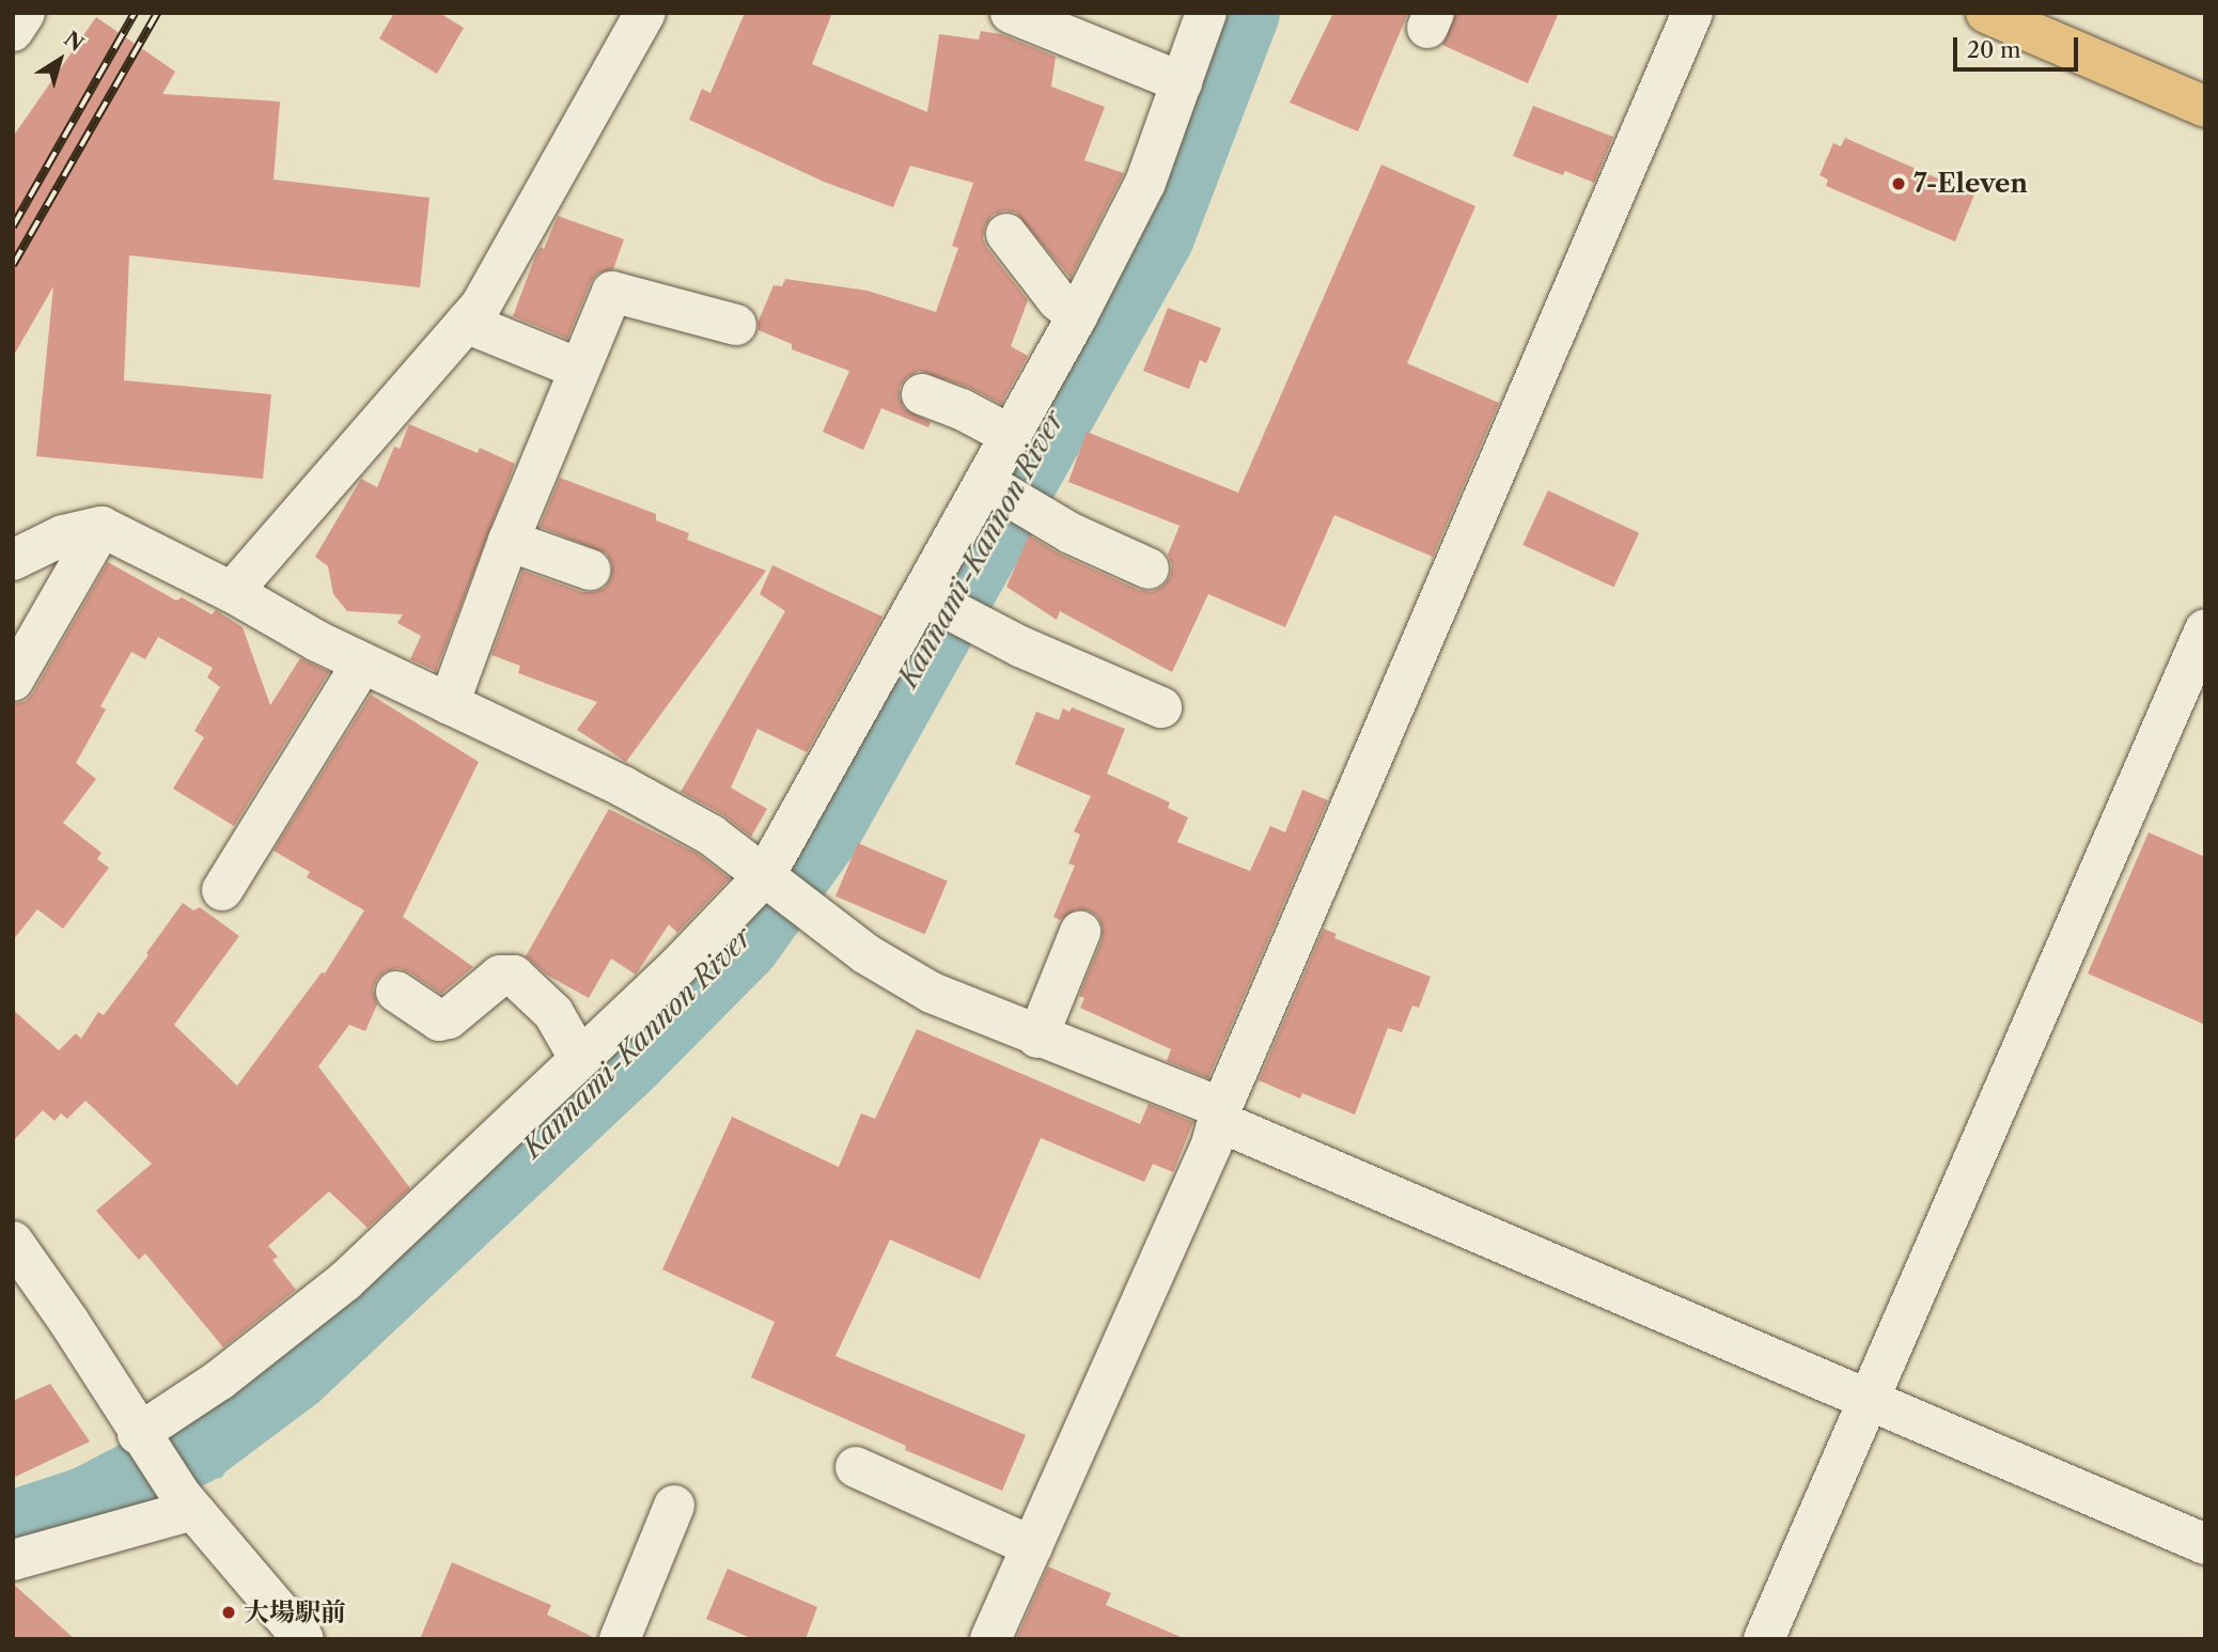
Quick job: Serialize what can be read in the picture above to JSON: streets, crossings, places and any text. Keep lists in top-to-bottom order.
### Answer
{
  "water": ["Kannami-Kannon River"],
  "places": ["7-Eleven", "大場駅前"],
  "scale_bar": "20 m",
  "north": "top right"
}
